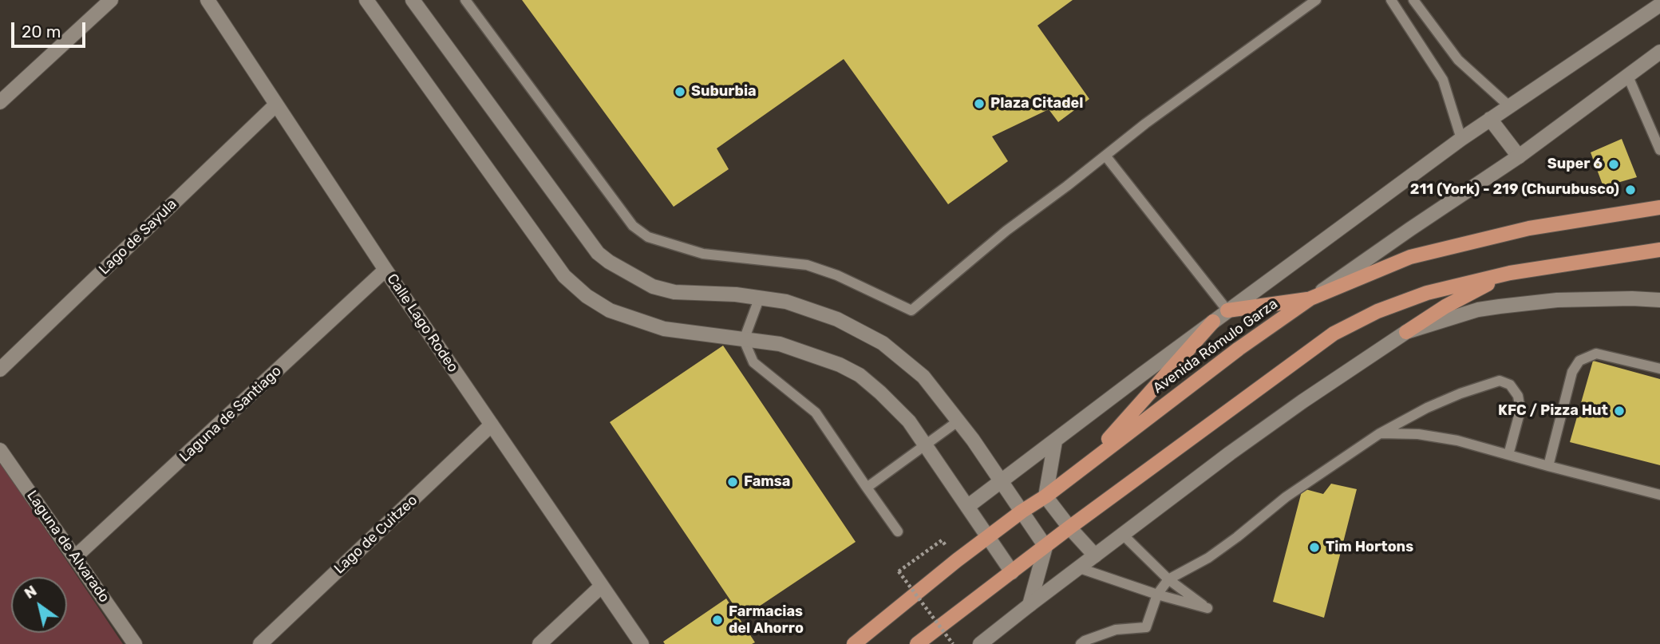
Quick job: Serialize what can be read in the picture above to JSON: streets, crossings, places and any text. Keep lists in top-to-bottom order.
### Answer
{
  "streets": {
    "main road": ["Avenida Rómulo Garza"],
    "street": [
      "Lago de Sayula",
      "Calle Lago Rodeo",
      "Laguna de Santiago",
      "Lago de Cuitzeo",
      "Laguna de Alvarado"
    ]
  },
  "crossings": [
    ["Lago de Sayula", "Calle Lago Rodeo"],
    ["Calle Lago Rodeo", "Laguna de Santiago"],
    ["Calle Lago Rodeo", "Lago de Cuitzeo"],
    ["Laguna de Santiago", "Laguna de Alvarado"]
  ],
  "places": [
    "Suburbia",
    "Plaza Citadel",
    "Super 6",
    "211 (York) - 219 (Churubusco)",
    "KFC / Pizza Hut",
    "Famsa",
    "Tim Hortons",
    "Farmacias del Ahorro"
  ],
  "scale_bar": "20 m",
  "north": "top left"
}
